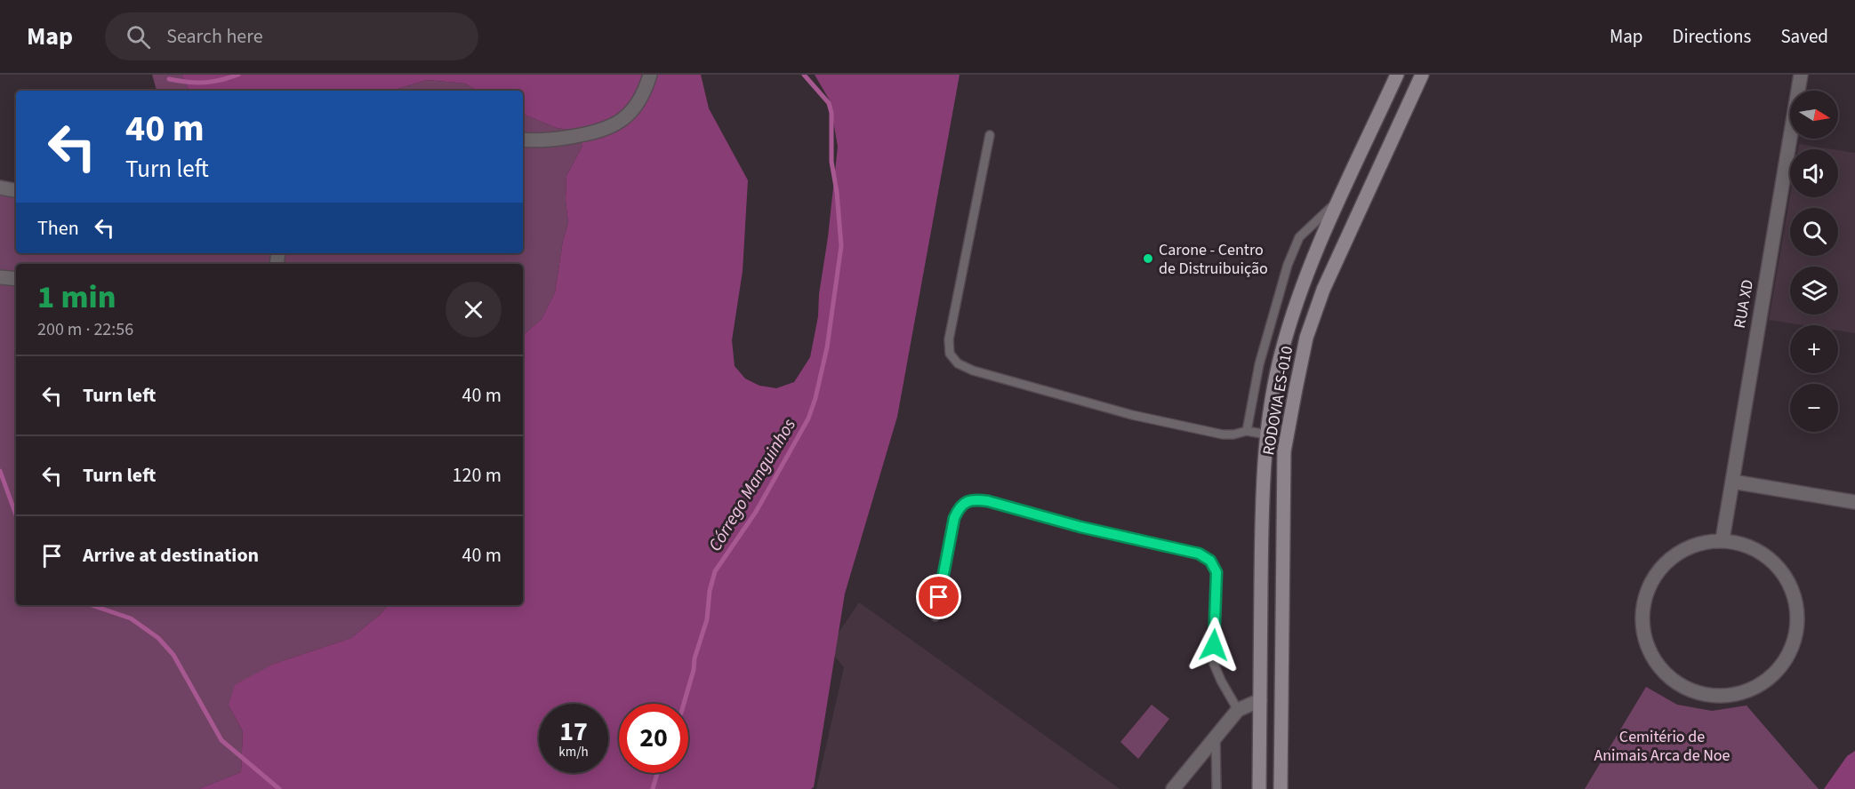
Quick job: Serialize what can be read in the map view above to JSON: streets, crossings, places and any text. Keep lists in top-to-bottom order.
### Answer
{
  "streets": {
    "main road": ["RODOVIA ES-010"],
    "street": ["RUA XD"]
  },
  "water": ["Córrego Manguinhos"],
  "parks": ["Cemitério de Animais Arca de Noe"],
  "places": ["Carone - Centro de Distruibuição"],
  "north": "right",
  "page": {
    "header": "Map",
    "search": "Search here",
    "nav": ["Map", "Directions", "Saved"],
    "map_buttons": ["+", "−"],
    "turn": ["40 m", "Turn left"],
    "then": "Then",
    "heading": ["1 min", "200 m · 22:56"],
    "list": [
      {
        "name": "Turn left",
        "value": "40 m"
      },
      {
        "name": "Turn left",
        "value": "120 m"
      },
      {
        "name": "Arrive at destination",
        "value": "40 m"
      }
    ],
    "speed": "17 km/h",
    "limit": "20"
  }
}
